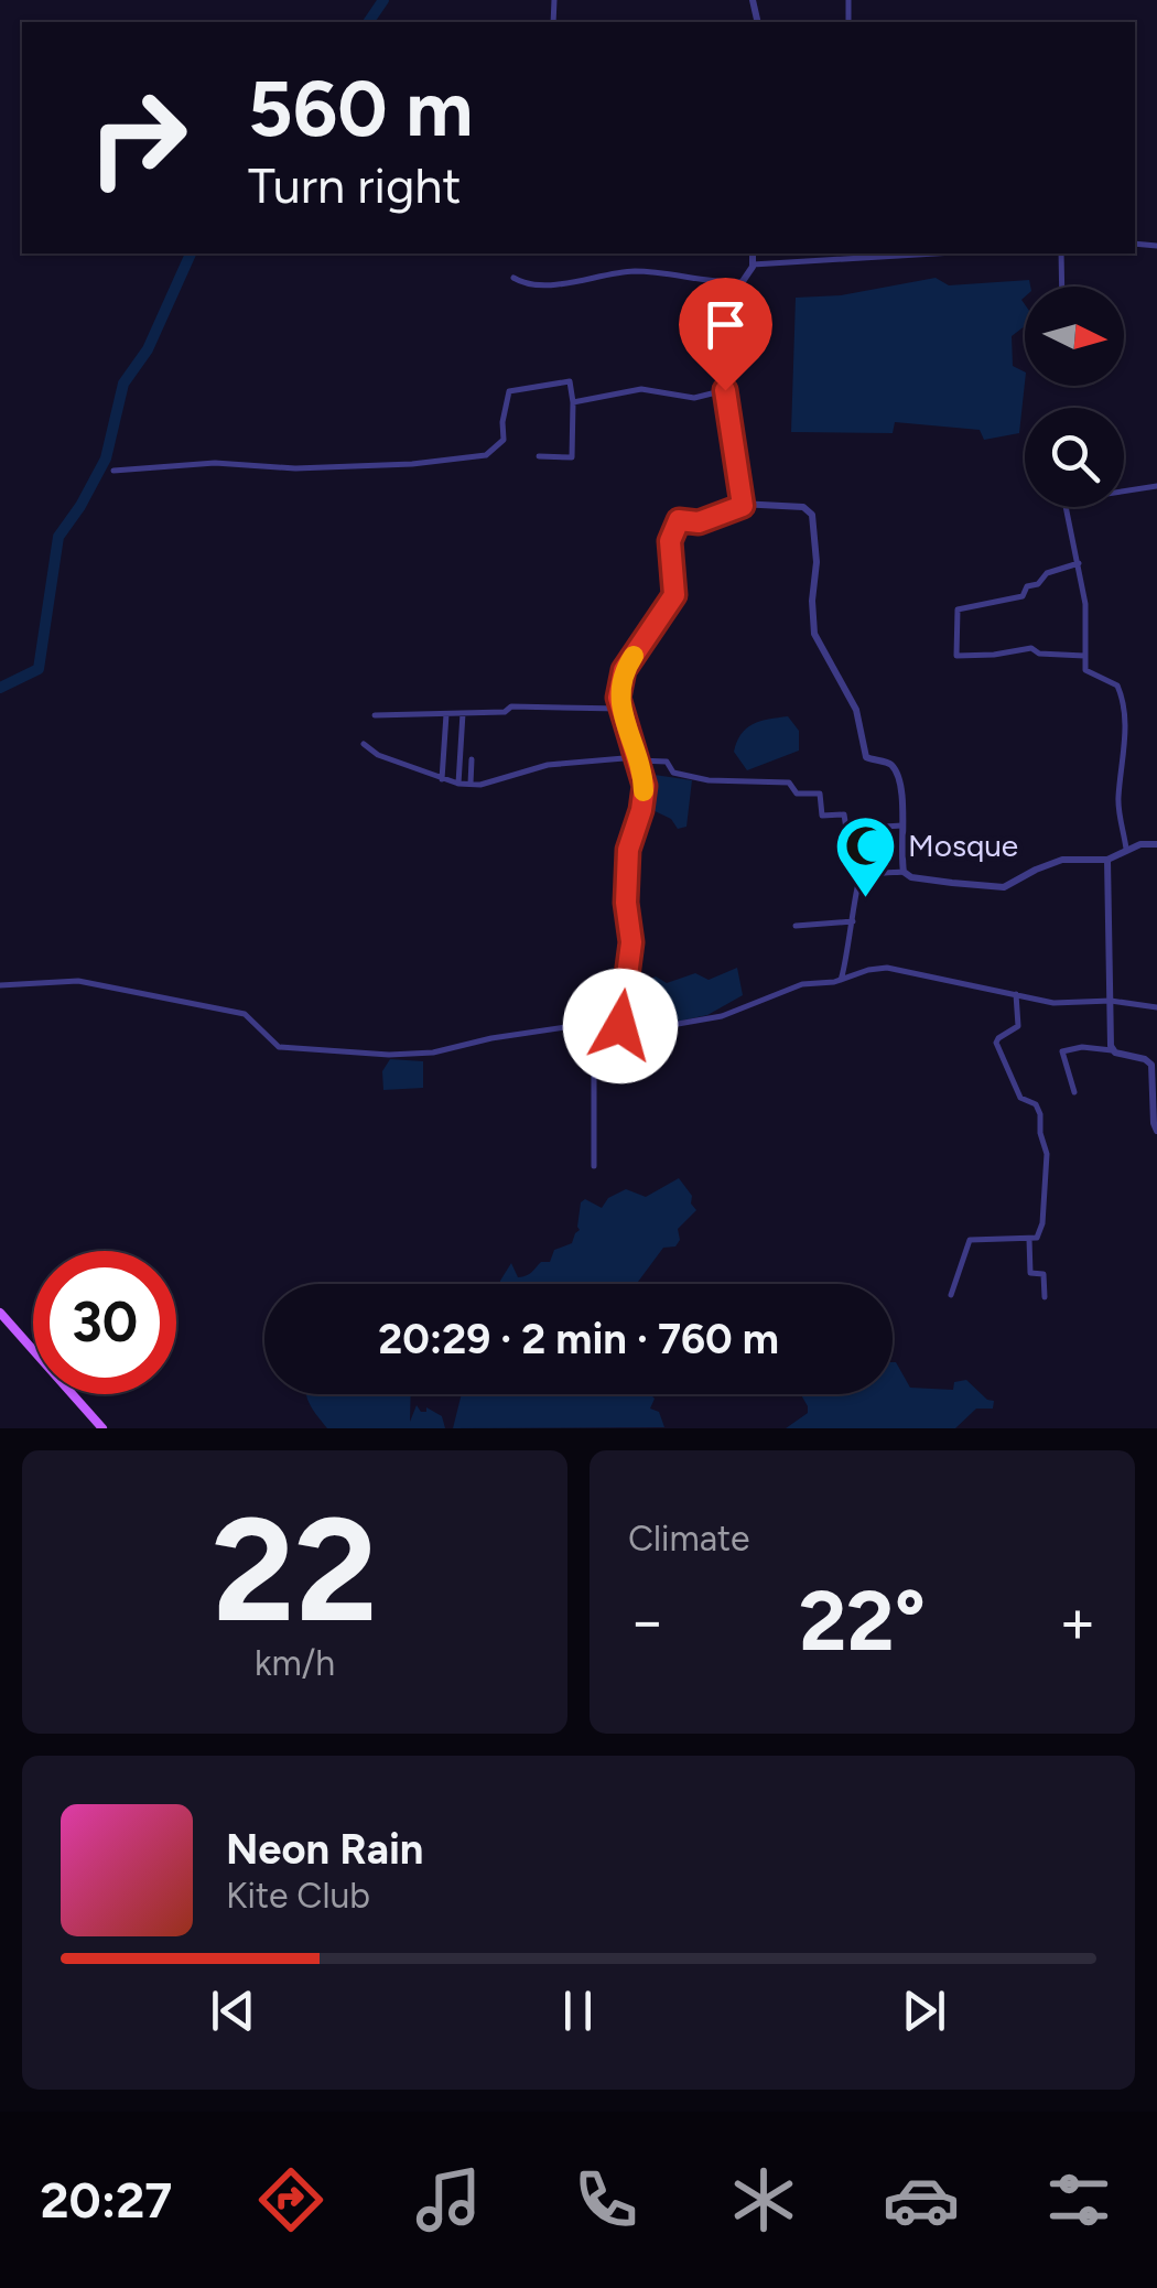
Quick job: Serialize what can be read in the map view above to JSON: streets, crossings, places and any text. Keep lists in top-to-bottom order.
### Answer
{
  "places": {
    "mosque": ["Mosque"]
  },
  "north": "right",
  "page": {
    "turn": ["560 m", "Turn right"],
    "limit": "30",
    "trip": "20:29 · 2 min · 760 m",
    "tile": [
      ["22", "km/h"],
      "Climate"
    ],
    "heat": ["−", "22°", "+"],
    "song": ["Neon Rain", "Kite Club"],
    "tabs": "20:27"
  }
}
